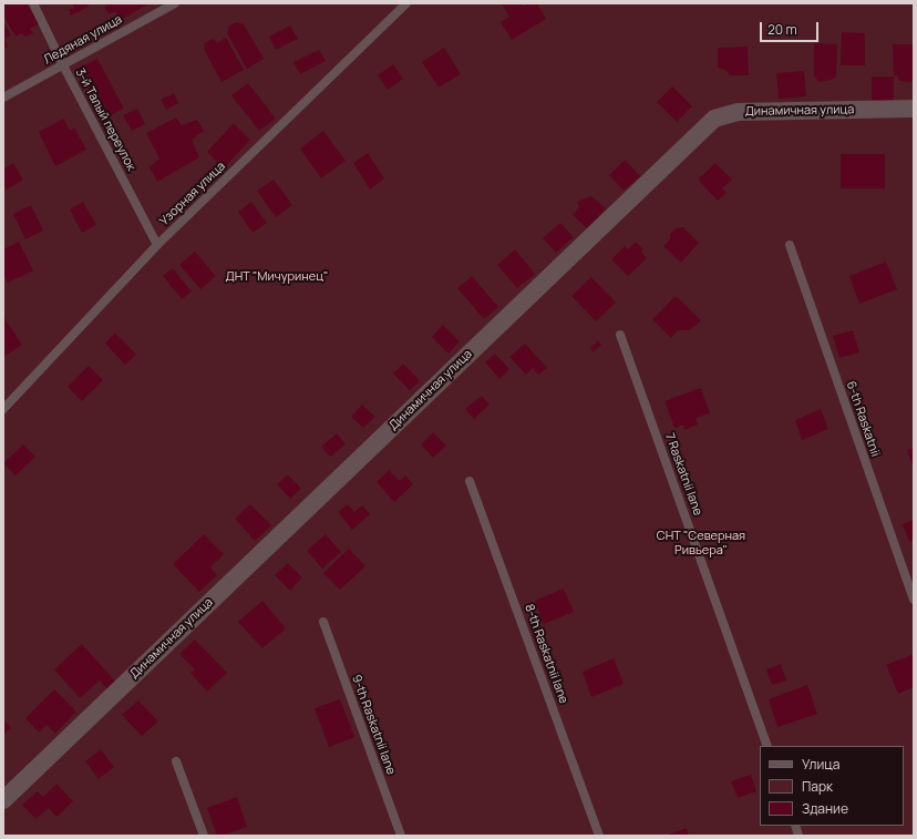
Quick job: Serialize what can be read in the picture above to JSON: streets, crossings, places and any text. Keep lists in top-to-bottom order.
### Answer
{
  "streets": {
    "street": ["Динамичная улица"],
    "lane": [
      "Ледяная улица",
      "3-й Талый переулок",
      "Узорная улица",
      "6-th Raskatnii",
      "7 Raskatnii lane",
      "8-th Raskatnii lane",
      "9-th Raskatnii lane"
    ]
  },
  "crossings": [
    ["Ледяная улица", "3-й Талый переулок"],
    ["3-й Талый переулок", "Узорная улица"]
  ],
  "parks": ["ДНТ \"Мичуринец\"", "СНТ \"Северная Ривьера\""],
  "legend": ["Улица", "Парк", "Здание"],
  "scale_bar": "20 m"
}
